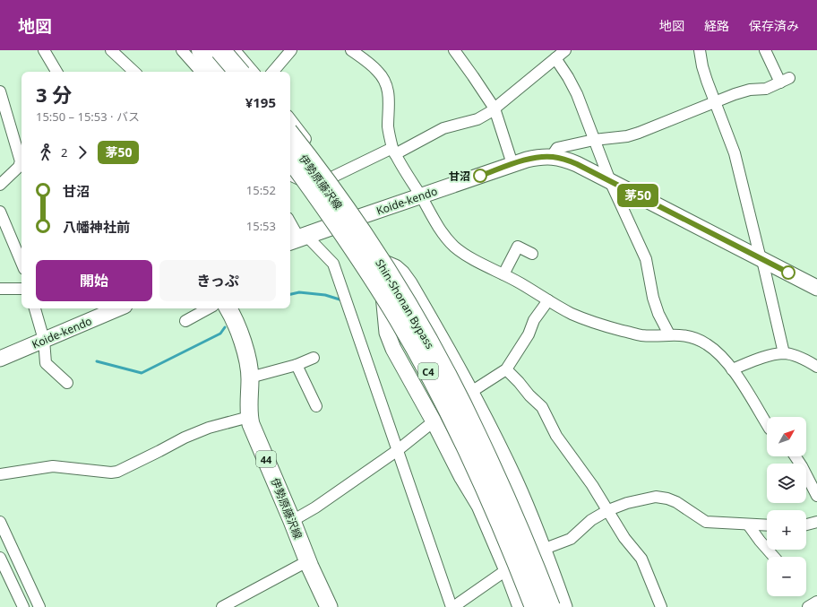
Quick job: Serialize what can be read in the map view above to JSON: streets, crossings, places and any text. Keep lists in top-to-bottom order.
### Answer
{
  "streets": {
    "highway": ["Shin-Shonan Bypass", "C4"],
    "main road": ["伊勢原藤沢線", "44"],
    "street": ["Koide-kendo"]
  },
  "crossings": [
    ["伊勢原藤沢線", "Koide-kendo"]
  ],
  "places": ["甘沼"],
  "lines": ["bus line 茅50"],
  "north": "top right",
  "page": {
    "header": "地図",
    "nav": ["地図", "経路", "保存済み"],
    "on_map": "茅50",
    "heading": ["3 分", "15:50 – 15:53 · バス", "¥195"],
    "legs": ["2", "茅50"],
    "list": [
      {
        "name": "甘沼",
        "value": "15:52"
      },
      {
        "name": "八幡神社前",
        "value": "15:53"
      }
    ],
    "buttons": ["開始", "きっぷ"],
    "map_buttons": ["+", "−"]
  }
}
